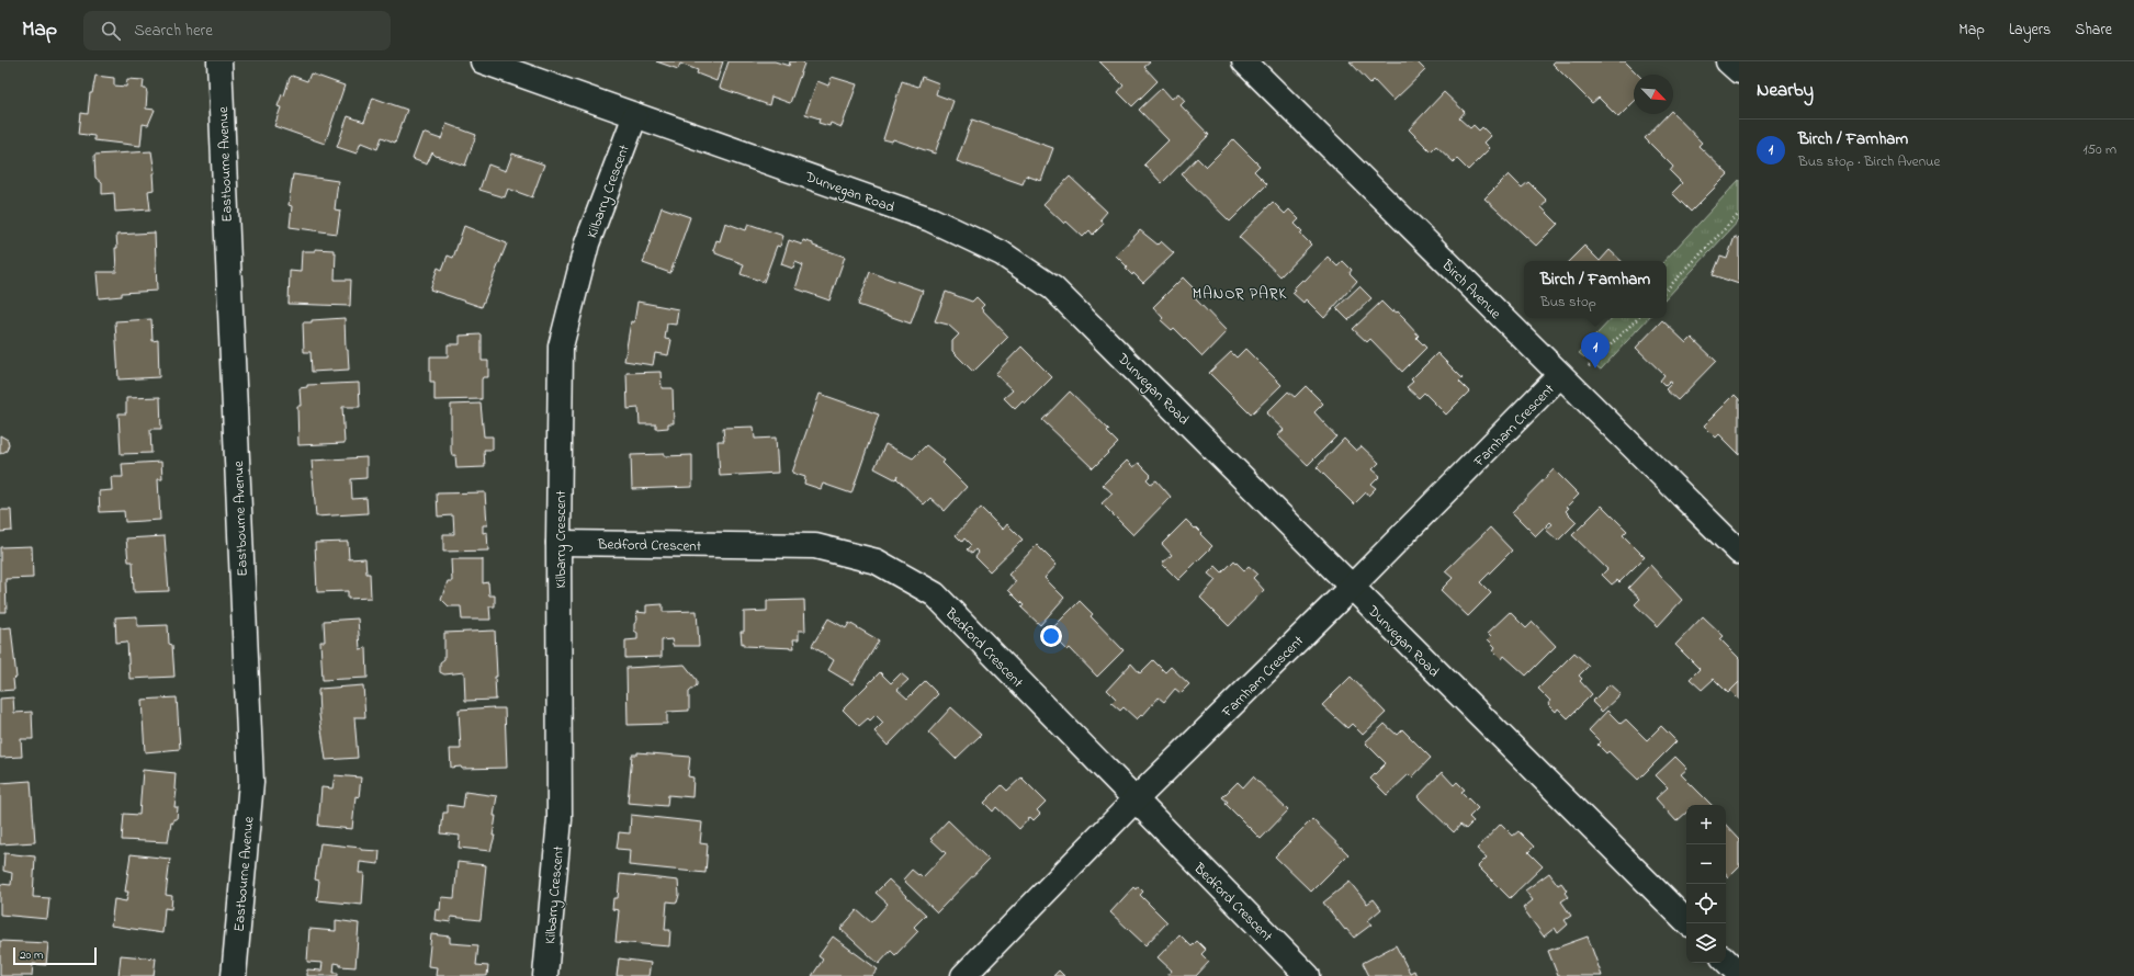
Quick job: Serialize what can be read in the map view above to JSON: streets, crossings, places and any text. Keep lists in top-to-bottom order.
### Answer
{
  "streets": {
    "street": [
      "Eastbourne Avenue",
      "Kilbarry Crescent",
      "Dunvegan Road",
      "Birch Avenue",
      "Farnham Crescent",
      "Bedford Crescent"
    ]
  },
  "crossings": [
    ["Kilbarry Crescent", "Dunvegan Road"],
    ["Kilbarry Crescent", "Bedford Crescent"],
    ["Dunvegan Road", "Farnham Crescent"],
    ["Birch Avenue", "Farnham Crescent"],
    ["Farnham Crescent", "Bedford Crescent"]
  ],
  "districts": ["MANOR PARK"],
  "scale_bar": "20 m",
  "north": "bottom right",
  "page": {
    "header": "Map",
    "search": "Search here",
    "nav": ["Map", "Layers", "Share"],
    "heading": "Nearby",
    "list": [
      {
        "mark": "1",
        "name": "Birch / Farnham",
        "note": "Bus stop · Birch Avenue",
        "value": "150 m"
      }
    ],
    "popup": ["Birch / Farnham", "Bus stop"],
    "pins": "1",
    "map_buttons": ["+", "−"],
    "scale": "20 m"
  }
}
